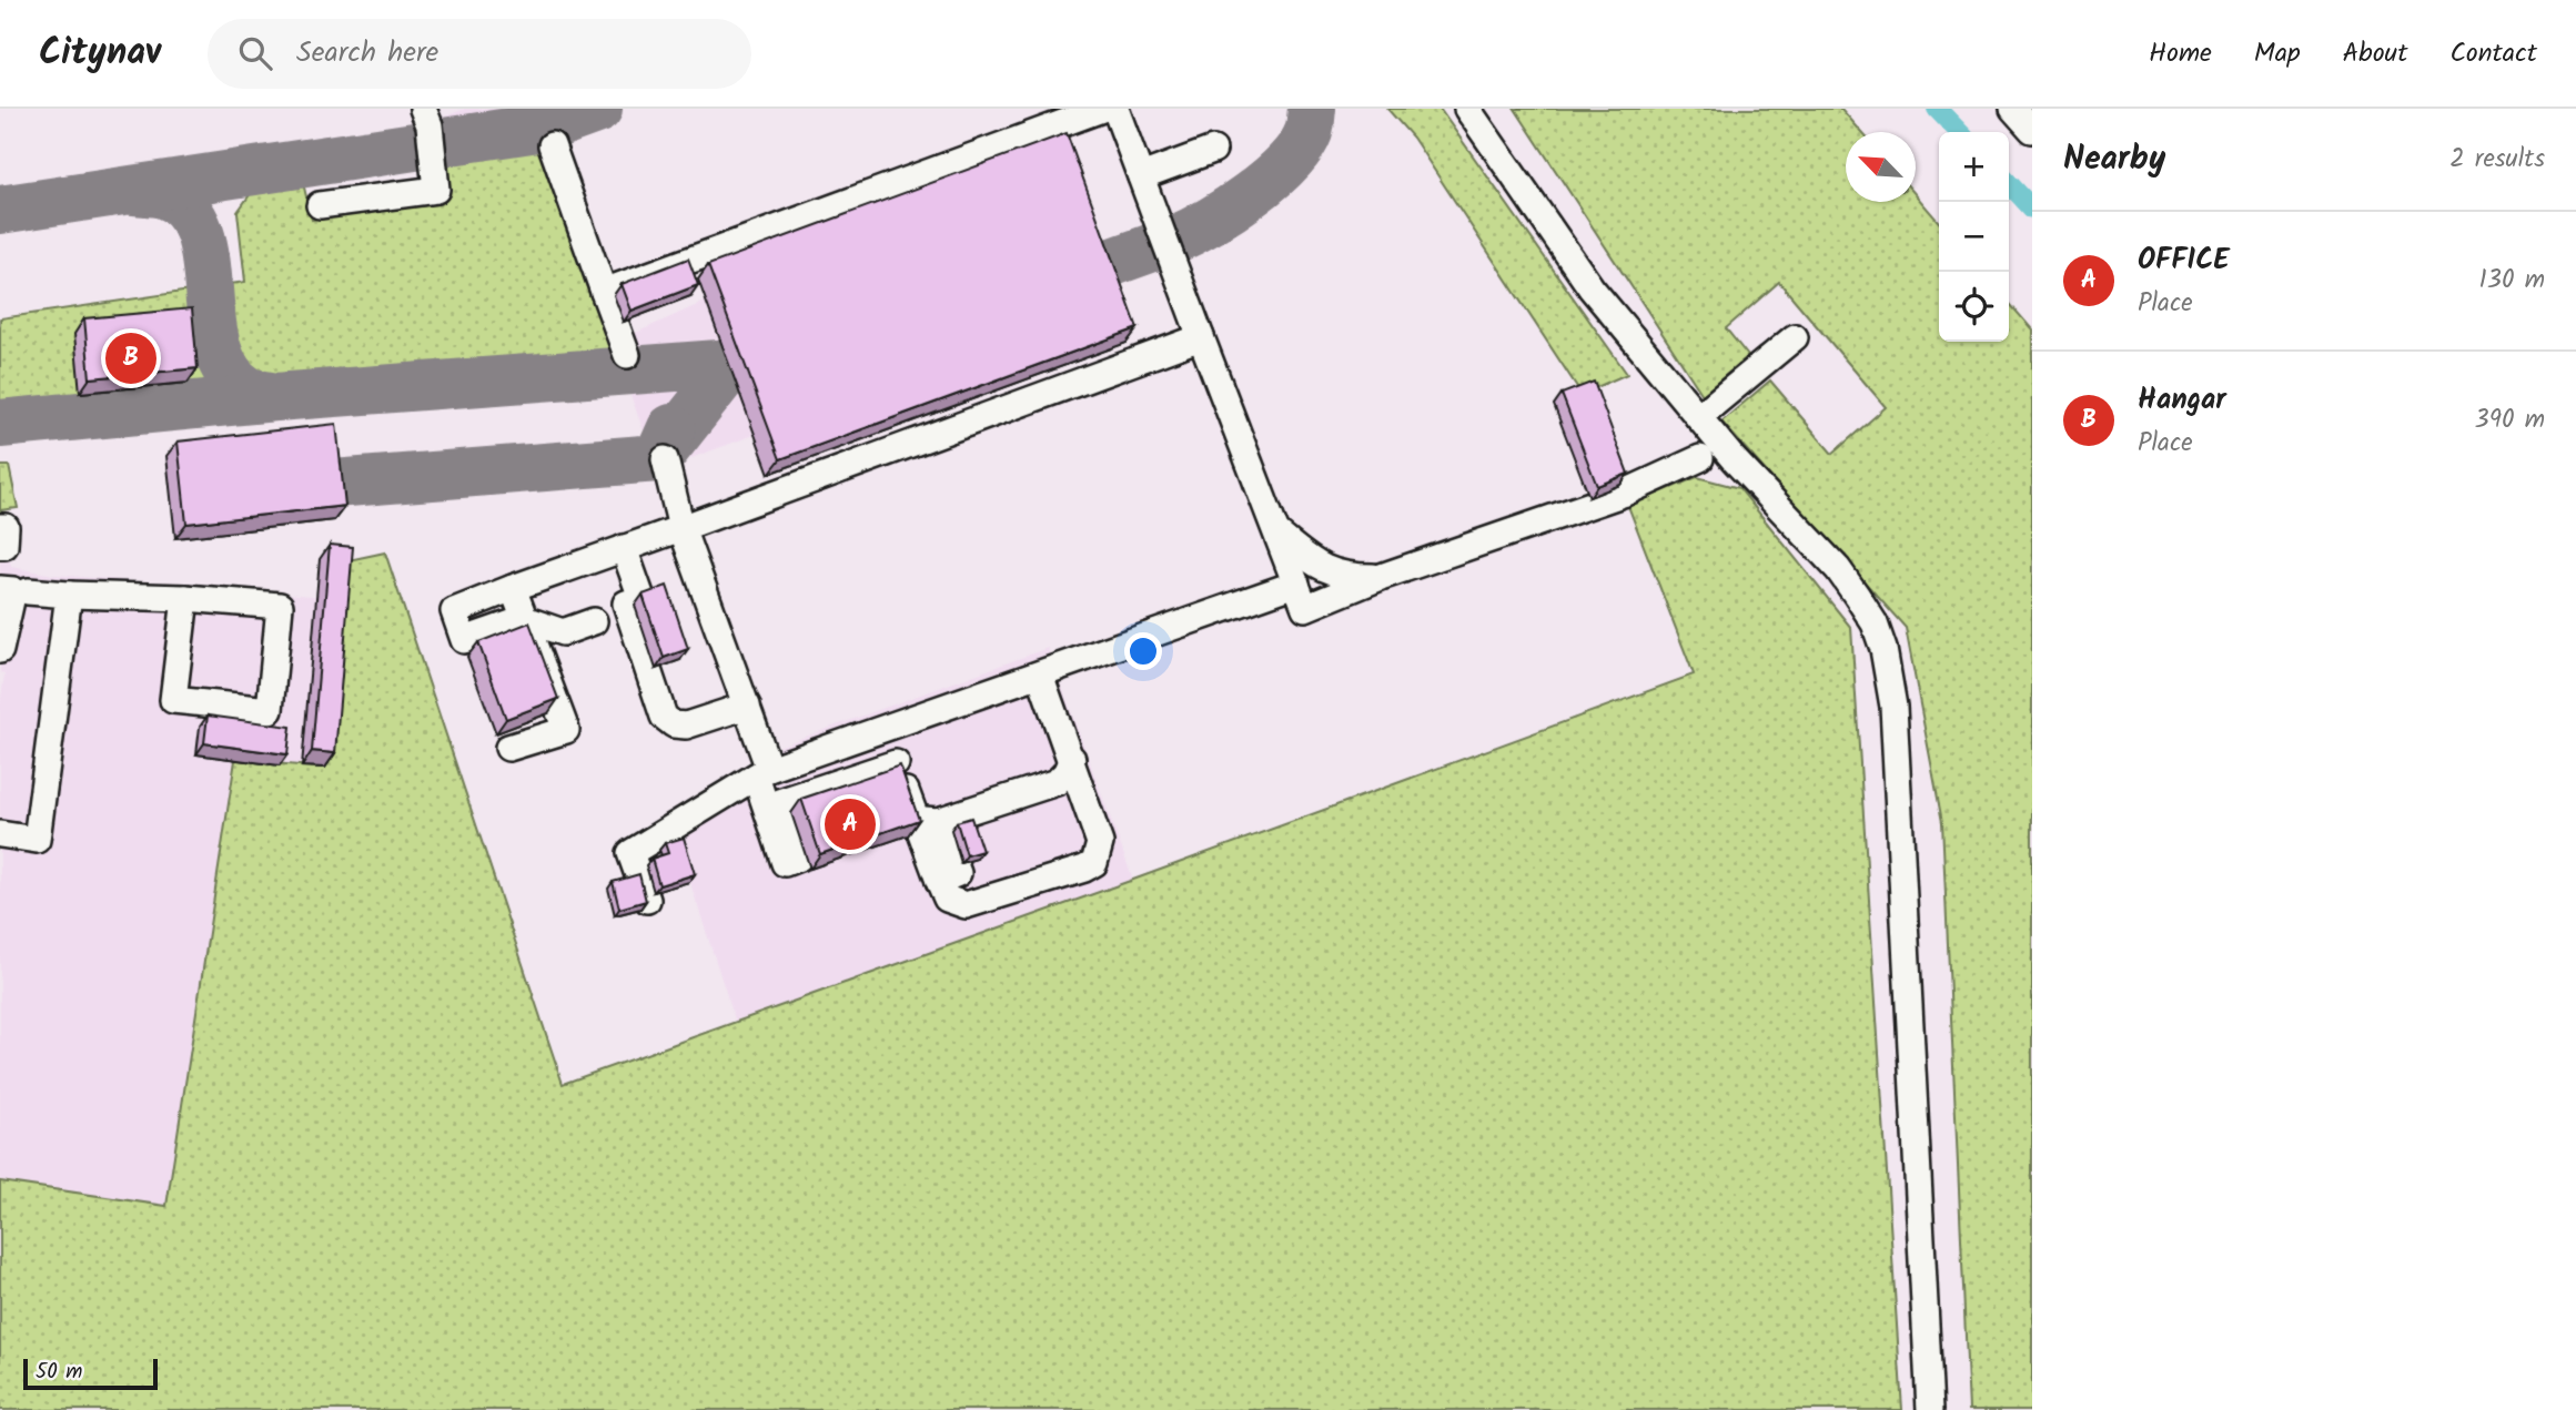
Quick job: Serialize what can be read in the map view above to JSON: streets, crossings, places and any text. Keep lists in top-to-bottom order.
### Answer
{
  "scale_bar": "50 m",
  "north": "top left",
  "page": {
    "header": "Citynav",
    "search": "Search here",
    "nav": [
      "Home",
      "Map",
      "About",
      "Contact"
    ],
    "heading": ["Nearby", "2 results"],
    "map_buttons": ["+", "−"],
    "list": [
      {
        "mark": "A",
        "name": "OFFICE",
        "note": "Place",
        "value": "130 m"
      },
      {
        "mark": "B",
        "name": "Hangar",
        "note": "Place",
        "value": "390 m"
      }
    ],
    "pins": ["B", "A"],
    "scale": "50 m"
  }
}
